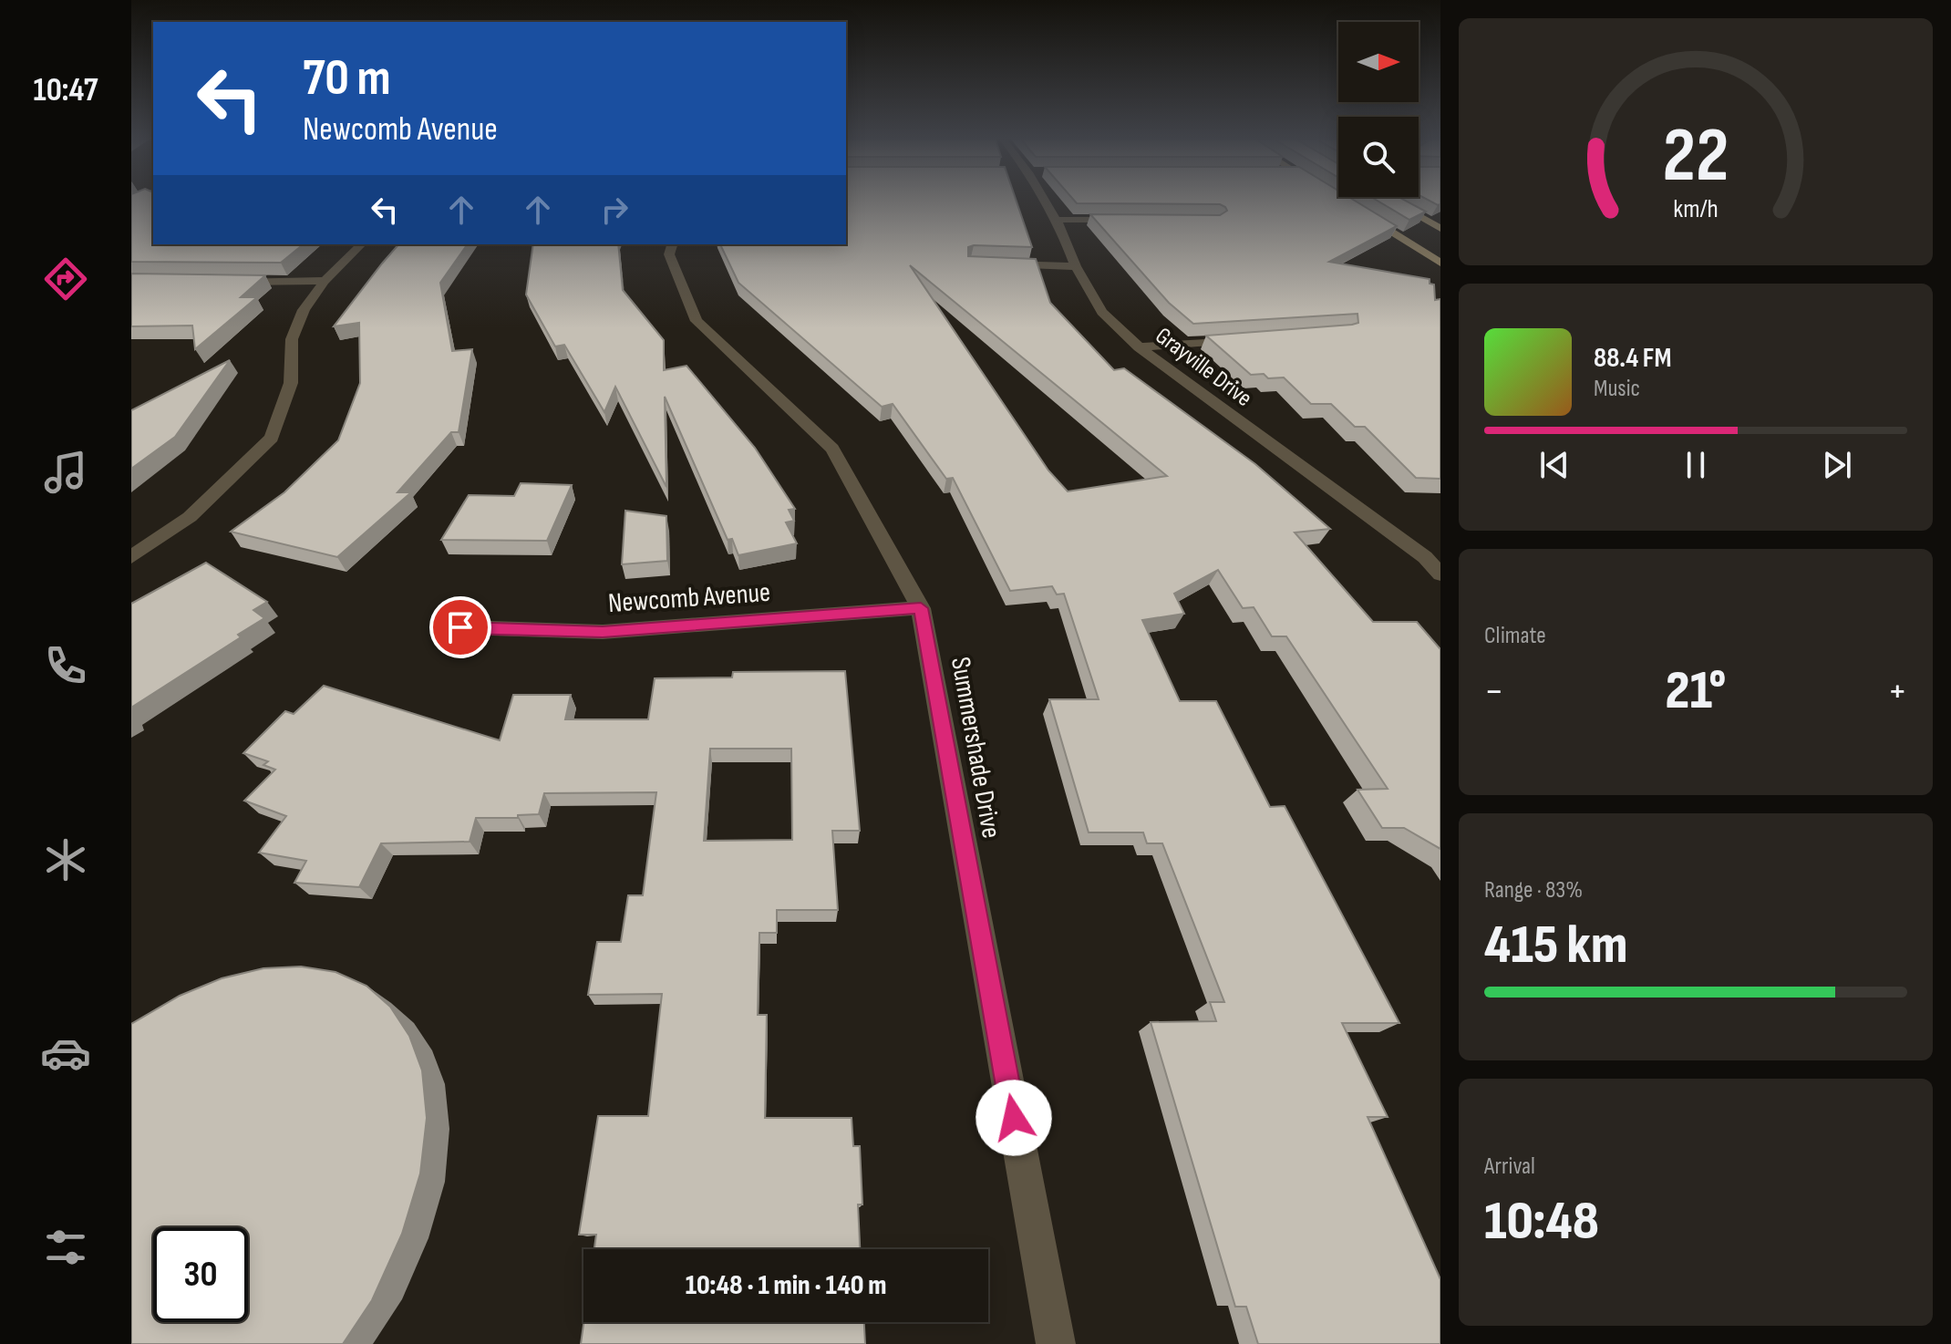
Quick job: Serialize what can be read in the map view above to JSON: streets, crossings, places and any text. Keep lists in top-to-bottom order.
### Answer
{
  "streets": {
    "street": ["Grayville Drive", "Newcomb Avenue", "Summershade Drive"]
  },
  "crossings": [
    ["Newcomb Avenue", "Summershade Drive"]
  ],
  "north": "right",
  "page": {
    "tabs": "10:47",
    "turn": ["70 m", "Newcomb Avenue"],
    "song": ["88.4 FM", "Music"],
    "tile": [
      "Climate",
      ["Range · 83%", "415 km"],
      ["Arrival", "10:48"]
    ],
    "heat": ["−", "21°", "+"],
    "limit": "30",
    "trip": "10:48 · 1 min · 140 m",
    "gauge": ["22", "km/h"]
  }
}
